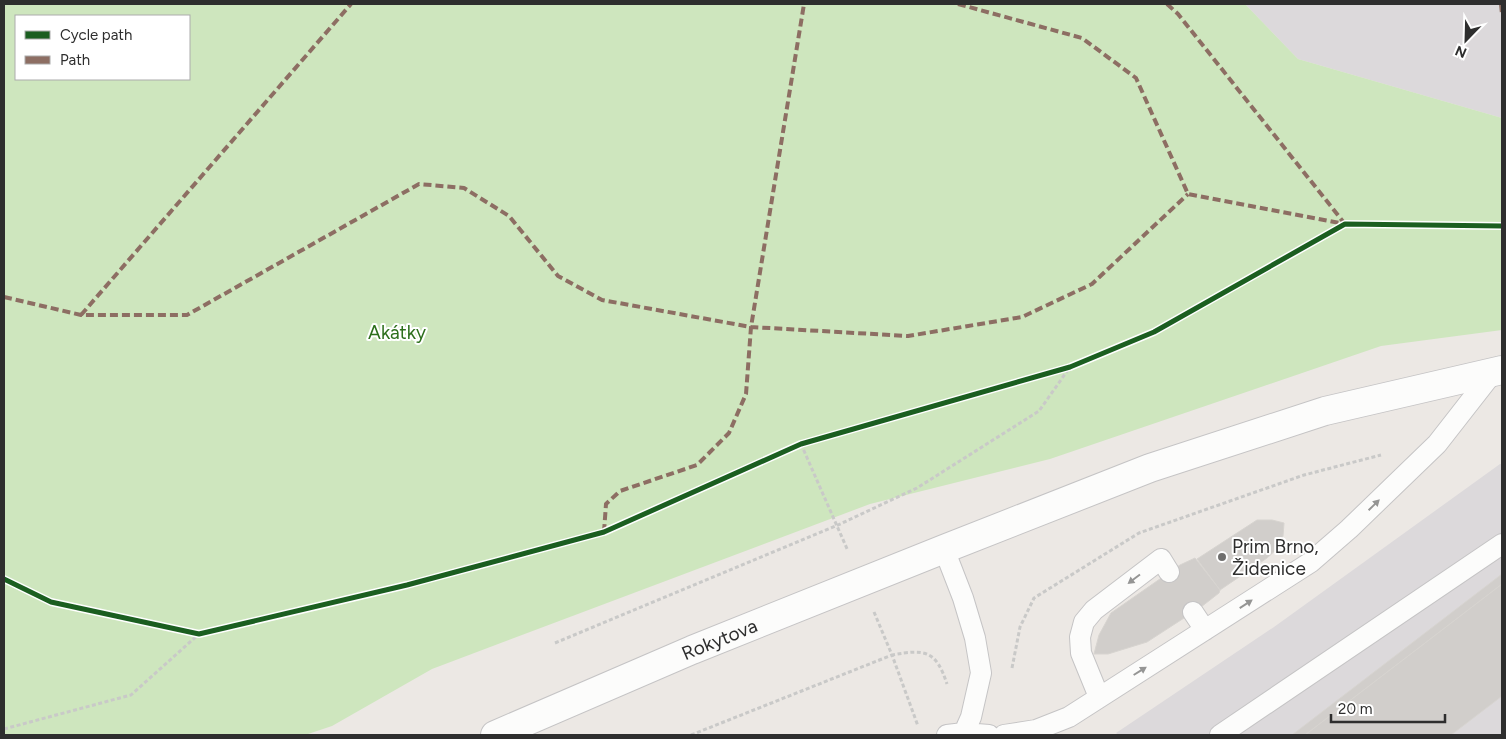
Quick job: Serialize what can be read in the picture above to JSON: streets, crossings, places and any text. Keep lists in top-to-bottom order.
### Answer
{
  "streets": {
    "main road": ["Rokytova"]
  },
  "parks": ["Akátky"],
  "places": ["Prim Brno, Židenice"],
  "legend": ["Cycle path", "Path"],
  "scale_bar": "20 m",
  "north": "bottom left"
}
